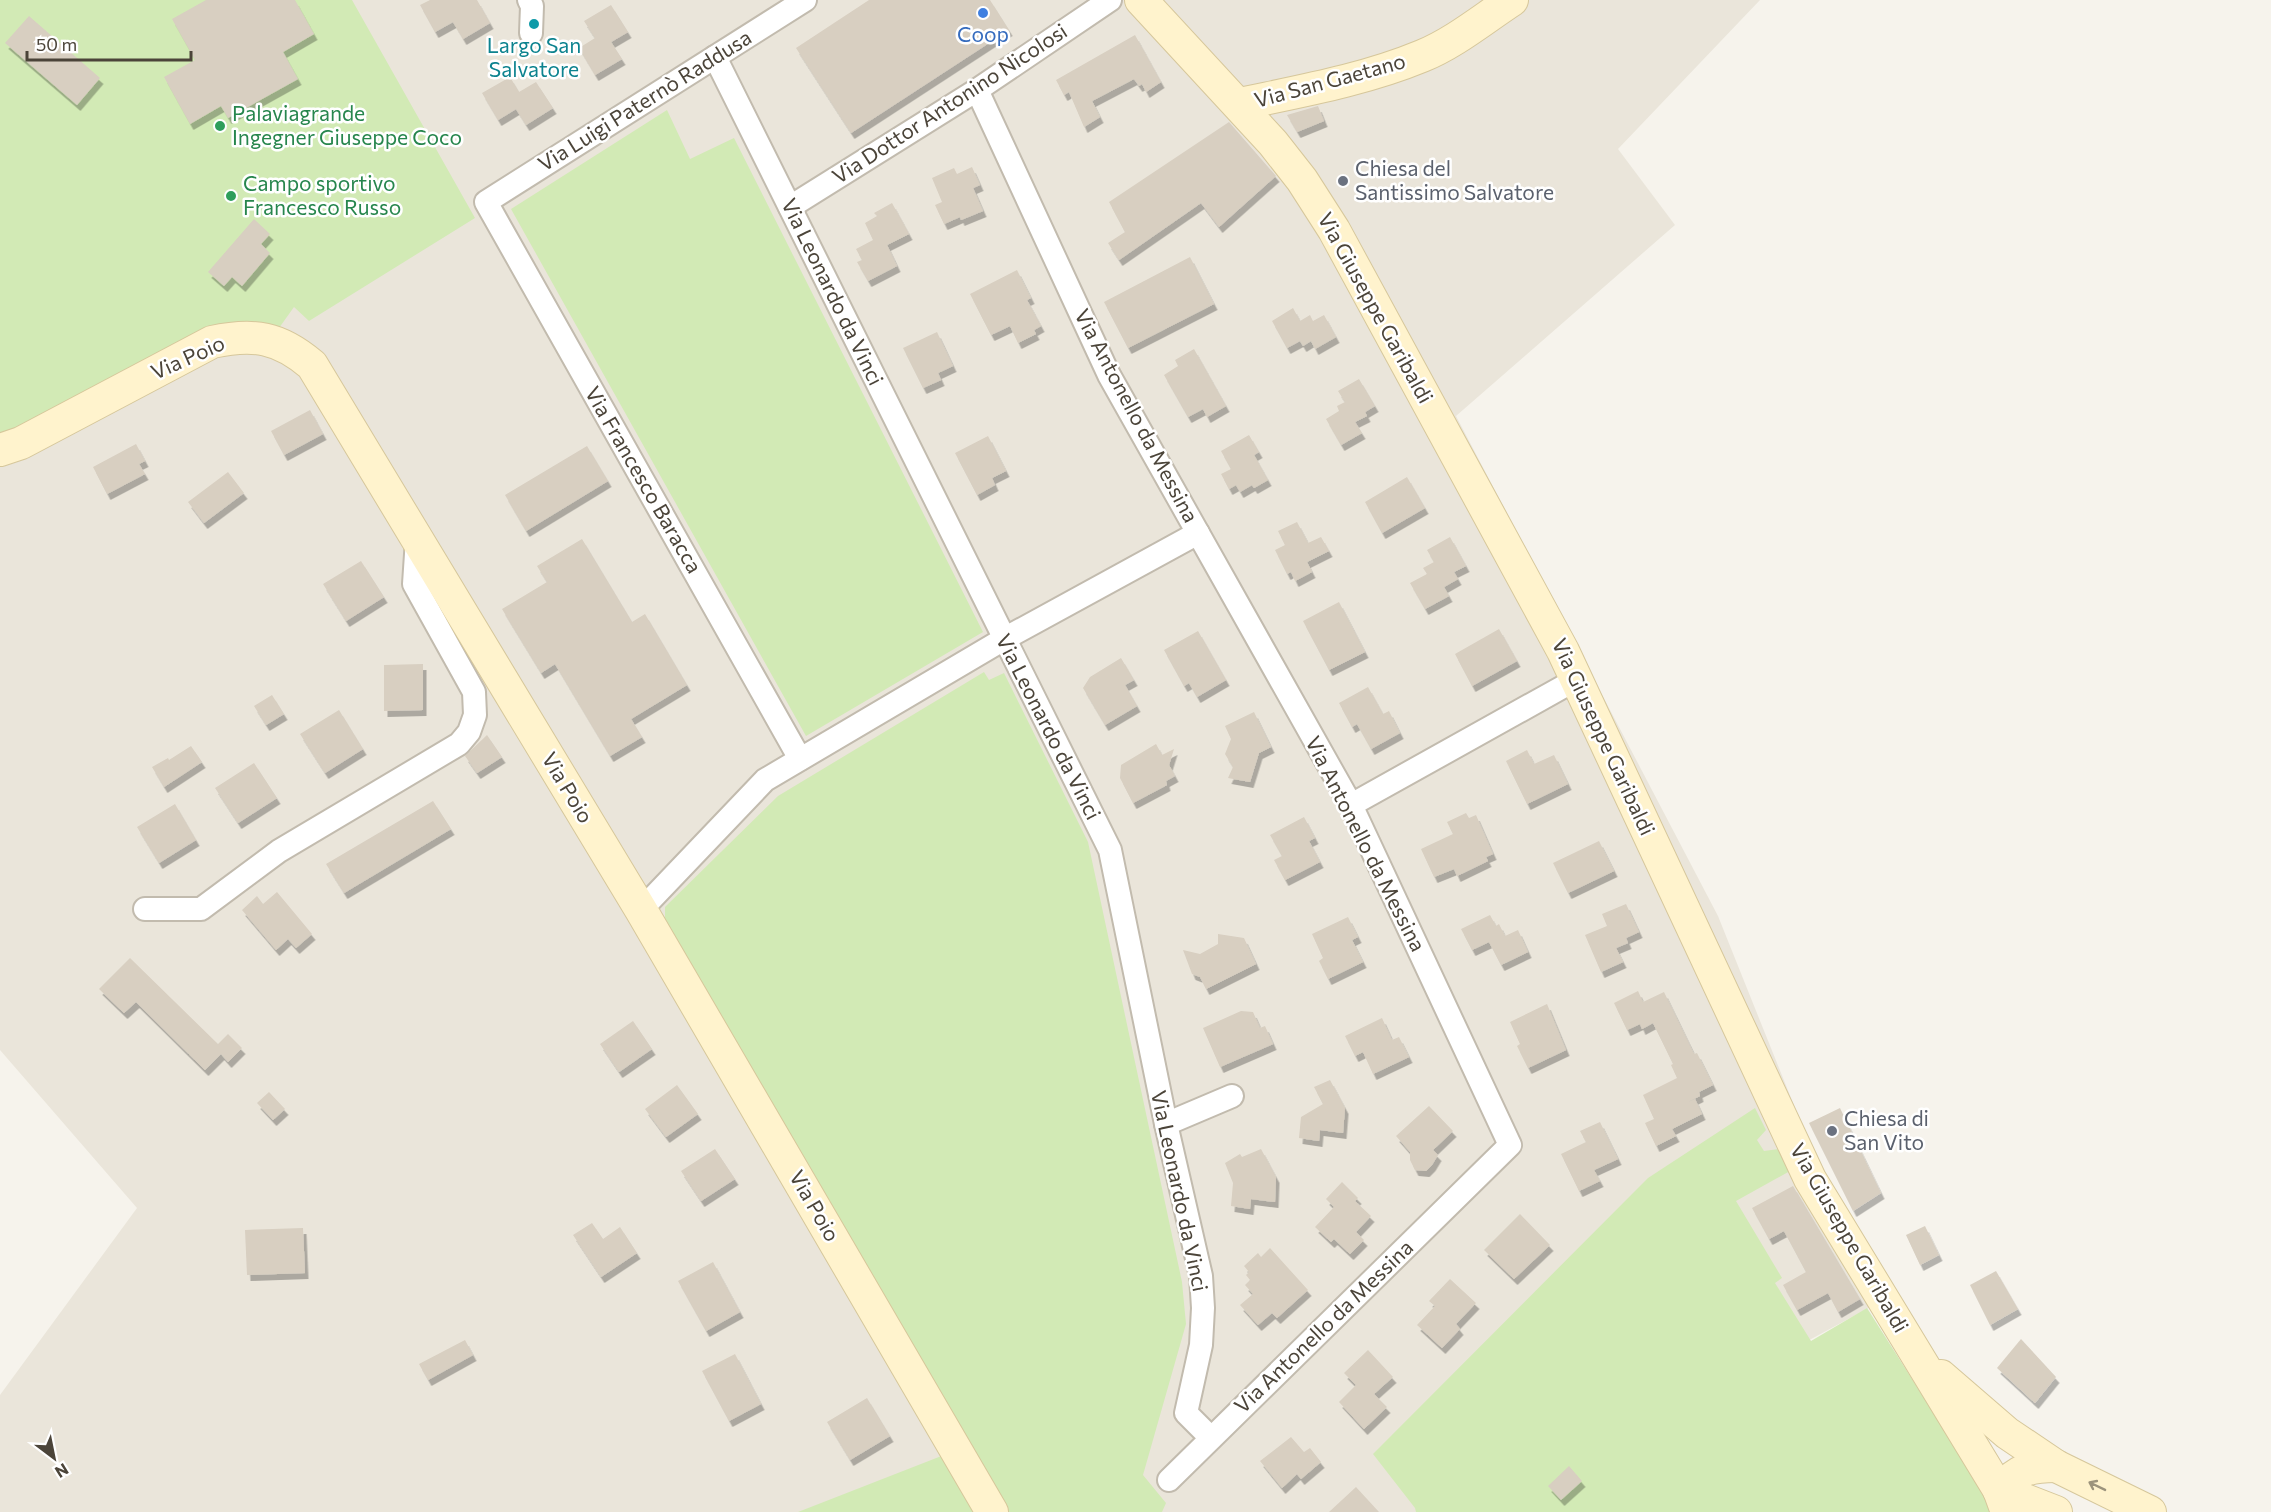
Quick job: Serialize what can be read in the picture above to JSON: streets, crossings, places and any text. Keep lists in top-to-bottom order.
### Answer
{
  "streets": {
    "street": [
      "Via San Gaetano",
      "Via Luigi Paternò Raddusa",
      "Via Dottor Antonino Nicolosi",
      "Via Leonardo da Vinci",
      "Via Giuseppe Garibaldi",
      "Via Poio",
      "Via Antonello da Messina",
      "Via Francesco Baracca"
    ]
  },
  "crossings": [
    ["Via San Gaetano", "Via Giuseppe Garibaldi"],
    ["Via Luigi Paternò Raddusa", "Via Leonardo da Vinci"],
    ["Via Luigi Paternò Raddusa", "Via Francesco Baracca"],
    ["Via Dottor Antonino Nicolosi", "Via Leonardo da Vinci"],
    ["Via Dottor Antonino Nicolosi", "Via Antonello da Messina"],
    ["Via Leonardo da Vinci", "Via Antonello da Messina"]
  ],
  "places": [
    "Coop",
    "Largo San Salvatore",
    "Palaviagrande Ingegner Giuseppe Coco",
    "Chiesa del Santissimo Salvatore",
    "Campo sportivo Francesco Russo",
    "Chiesa di San Vito"
  ],
  "scale_bar": "50 m",
  "north": "bottom right"
}
